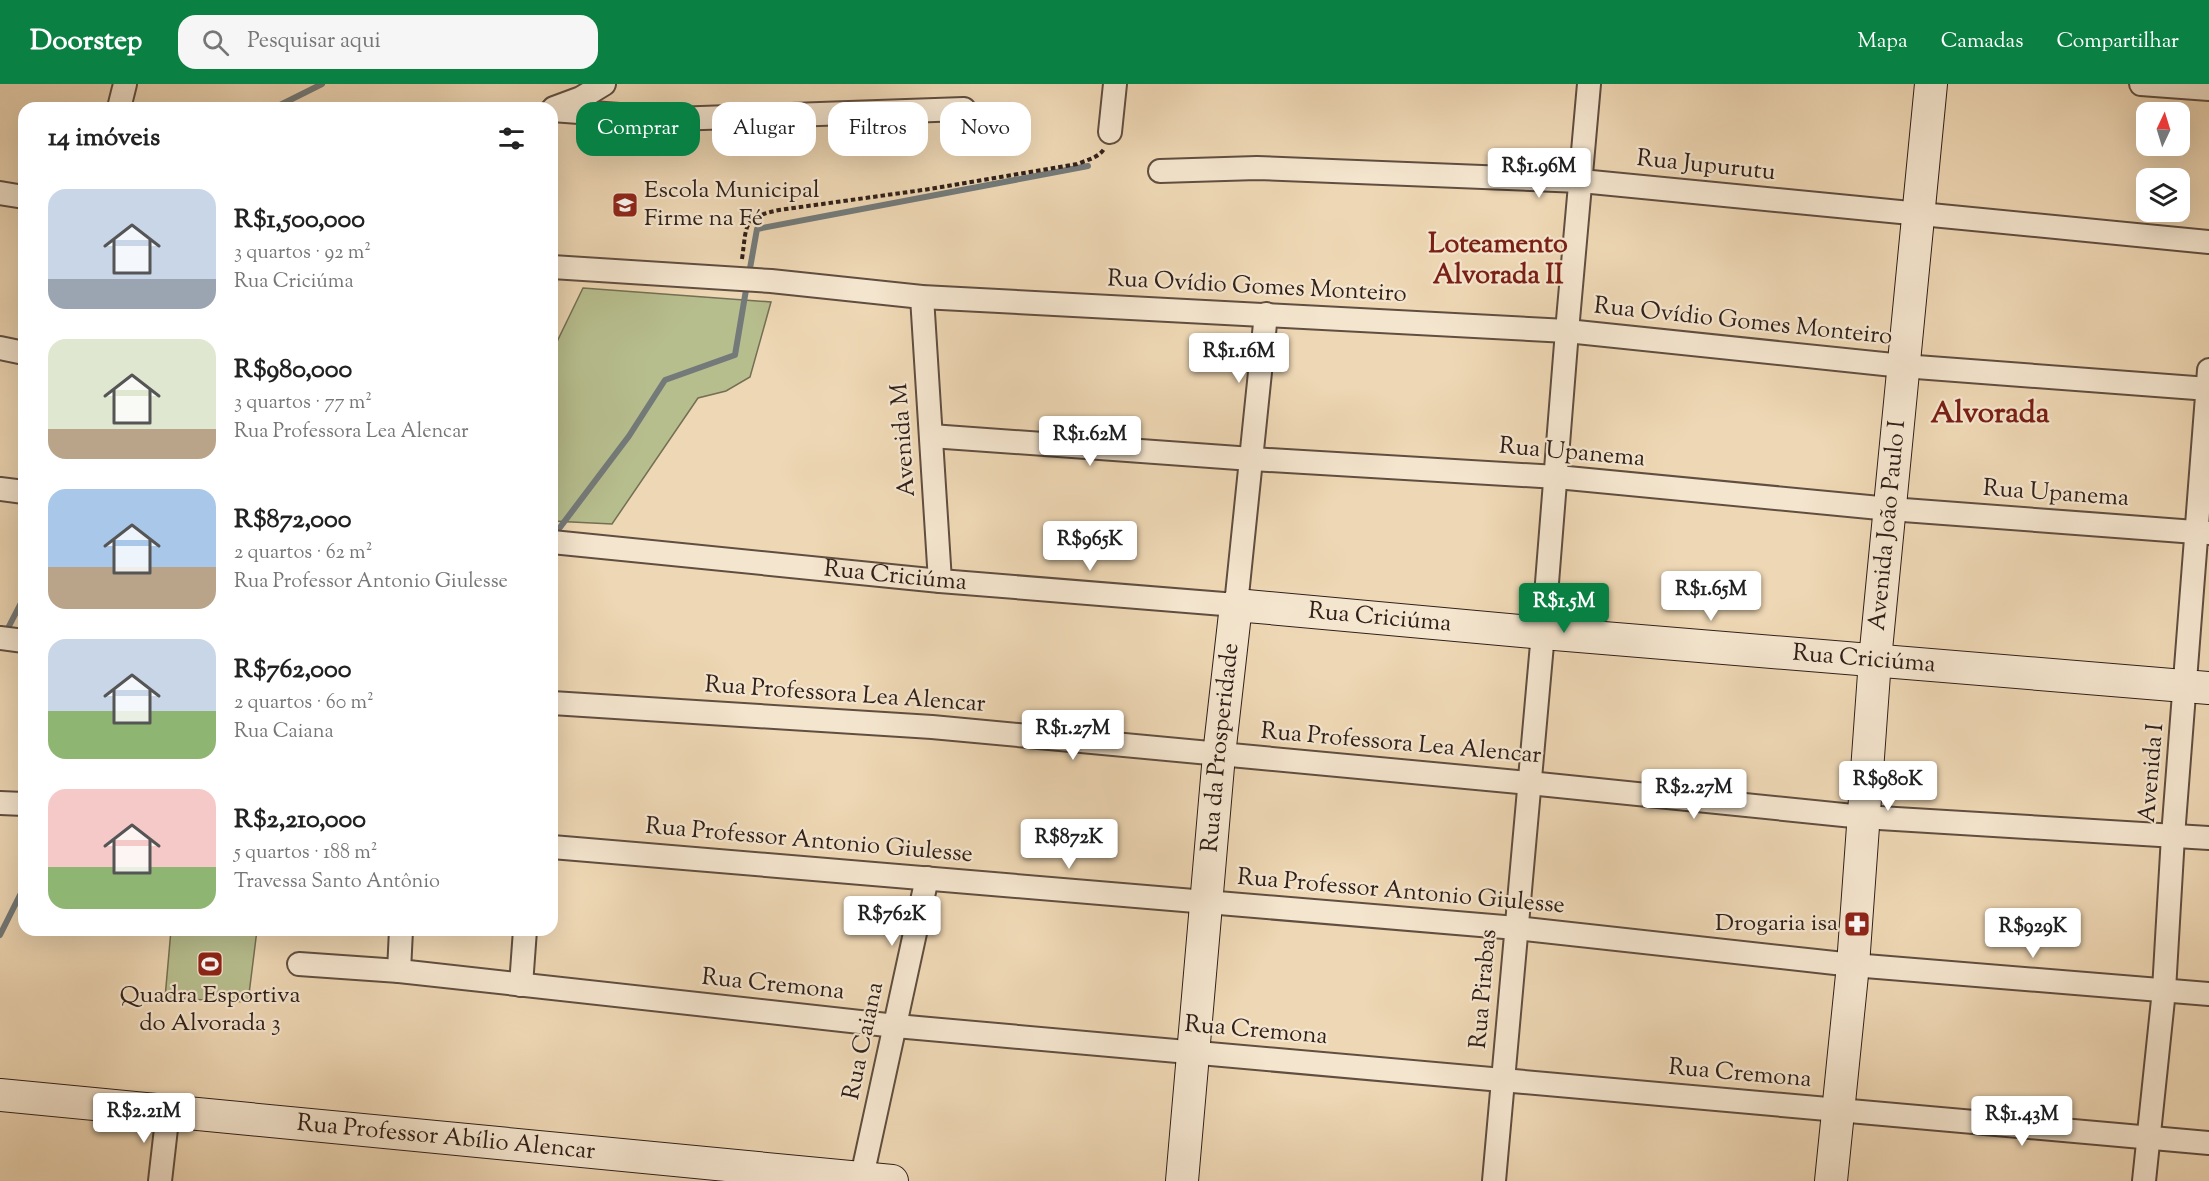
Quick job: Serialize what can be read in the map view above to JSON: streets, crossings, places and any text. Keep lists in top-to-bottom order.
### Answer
{
  "streets": {
    "street": [
      "Rua Jupurutu",
      "Rua Ovídio Gomes Monteiro",
      "Avenida M",
      "Rua Upanema",
      "Avenida João Paulo I",
      "Rua Criciúma",
      "Rua Professora Lea Alencar",
      "Rua da Prosperidade",
      "Avenida I",
      "Rua Professor Antonio Giulesse",
      "Rua Cremona",
      "Rua Pirabas",
      "Rua Caiana",
      "Rua Professor Abílio Alencar"
    ]
  },
  "crossings": [
    ["Rua Jupurutu", "Avenida João Paulo I"],
    ["Rua Jupurutu", "Rua Pirabas"],
    ["Rua Ovídio Gomes Monteiro", "Avenida M"],
    ["Rua Ovídio Gomes Monteiro", "Avenida João Paulo I"],
    ["Rua Ovídio Gomes Monteiro", "Rua da Prosperidade"],
    ["Rua Ovídio Gomes Monteiro", "Avenida I"],
    ["Rua Ovídio Gomes Monteiro", "Rua Pirabas"],
    ["Avenida M", "Rua Upanema"],
    ["Avenida M", "Rua Criciúma"],
    ["Rua Upanema", "Avenida João Paulo I"],
    ["Rua Upanema", "Rua da Prosperidade"],
    ["Rua Upanema", "Avenida I"],
    ["Rua Upanema", "Rua Pirabas"],
    ["Avenida João Paulo I", "Rua Criciúma"],
    ["Avenida João Paulo I", "Rua Professora Lea Alencar"],
    ["Avenida João Paulo I", "Rua Professor Antonio Giulesse"],
    ["Avenida João Paulo I", "Rua Cremona"],
    ["Rua Criciúma", "Rua da Prosperidade"],
    ["Rua Criciúma", "Avenida I"],
    ["Rua Criciúma", "Rua Pirabas"],
    ["Rua Professora Lea Alencar", "Rua da Prosperidade"],
    ["Rua Professora Lea Alencar", "Avenida I"],
    ["Rua Professora Lea Alencar", "Rua Pirabas"],
    ["Rua da Prosperidade", "Rua Professor Antonio Giulesse"],
    ["Rua da Prosperidade", "Rua Cremona"],
    ["Avenida I", "Rua Professor Antonio Giulesse"],
    ["Avenida I", "Rua Cremona"],
    ["Rua Professor Antonio Giulesse", "Rua Pirabas"],
    ["Rua Professor Antonio Giulesse", "Rua Caiana"],
    ["Rua Cremona", "Rua Pirabas"],
    ["Rua Cremona", "Rua Caiana"],
    ["Rua Caiana", "Rua Professor Abílio Alencar"]
  ],
  "districts": ["Loteamento Alvorada II", "Alvorada"],
  "places": {
    "school or university": ["Escola Municipal Firme na Fé"],
    "pharmacy": ["Drogaria isa"],
    "sports": ["Quadra Esportiva do Alvorada 3"]
  },
  "north": "top",
  "page": {
    "header": "Doorstep",
    "search": "Pesquisar aqui",
    "nav": ["Mapa", "Camadas", "Compartilhar"],
    "chip": [
      "Comprar",
      "Alugar",
      "Filtros",
      "Novo"
    ],
    "heading": "14 imóveis",
    "price": [
      "R$1.96M",
      "R$1.16M",
      "R$1.62M",
      "R$965K",
      "R$1.65M",
      "R$1.5M",
      "R$1.27M",
      "R$980K",
      "R$2.27M",
      "R$872K",
      "R$762K",
      "R$929K",
      "R$2.21M",
      "R$1.43M"
    ],
    "list": [
      {
        "name": "R$1,500,000",
        "note": "3 quartos · 92 m² · Rua Criciúma"
      },
      {
        "name": "R$980,000",
        "note": "3 quartos · 77 m² · Rua Professora Lea Alencar"
      },
      {
        "name": "R$872,000",
        "note": "2 quartos · 62 m² · Rua Professor Antonio Giulesse"
      },
      {
        "name": "R$762,000",
        "note": "2 quartos · 60 m² · Rua Caiana"
      },
      {
        "name": "R$2,210,000",
        "note": "5 quartos · 188 m² · Travessa Santo Antônio"
      }
    ]
  }
}
